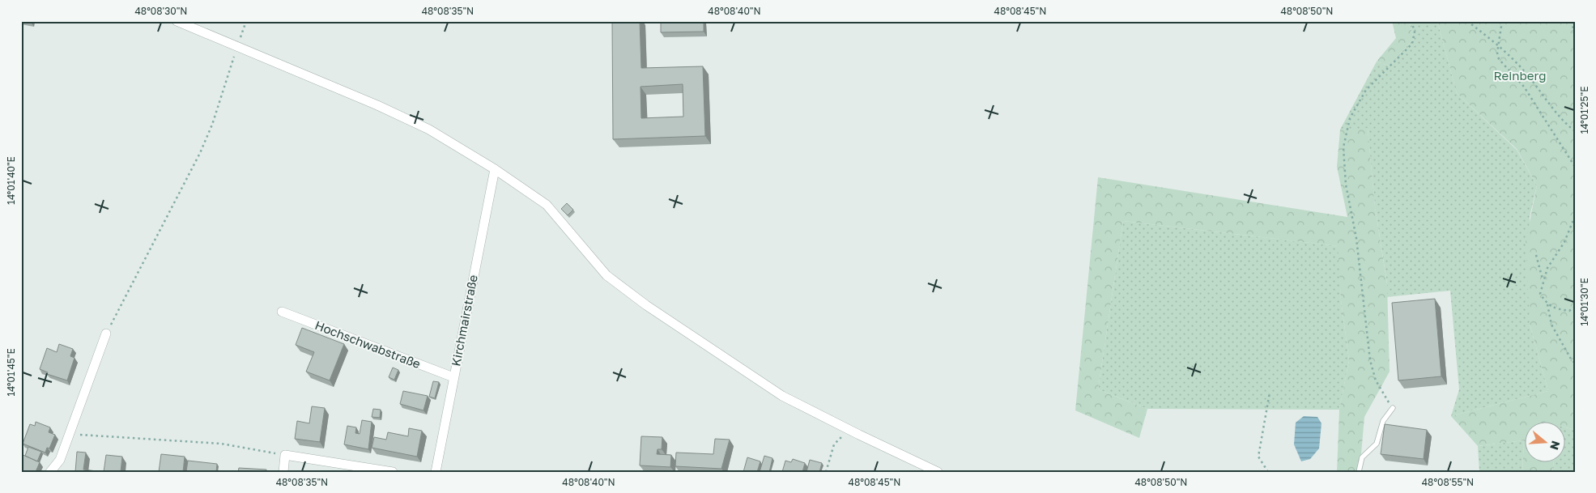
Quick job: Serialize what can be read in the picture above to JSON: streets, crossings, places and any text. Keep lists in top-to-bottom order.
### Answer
{
  "streets": {
    "street": ["Kirchmairstraße", "Hochschwabstraße"]
  },
  "crossings": [
    ["Kirchmairstraße", "Hochschwabstraße"]
  ],
  "parks": ["Reinberg"],
  "north": "right",
  "coordinates": [
    "48°08'30\"N",
    "48°08'35\"N",
    "48°08'40\"N",
    "48°08'45\"N",
    "48°08'50\"N",
    "14°01'25\"E",
    "14°01'40\"E",
    "14°01'30\"E",
    "14°01'45\"E",
    "48°08'55\"N"
  ]
}
